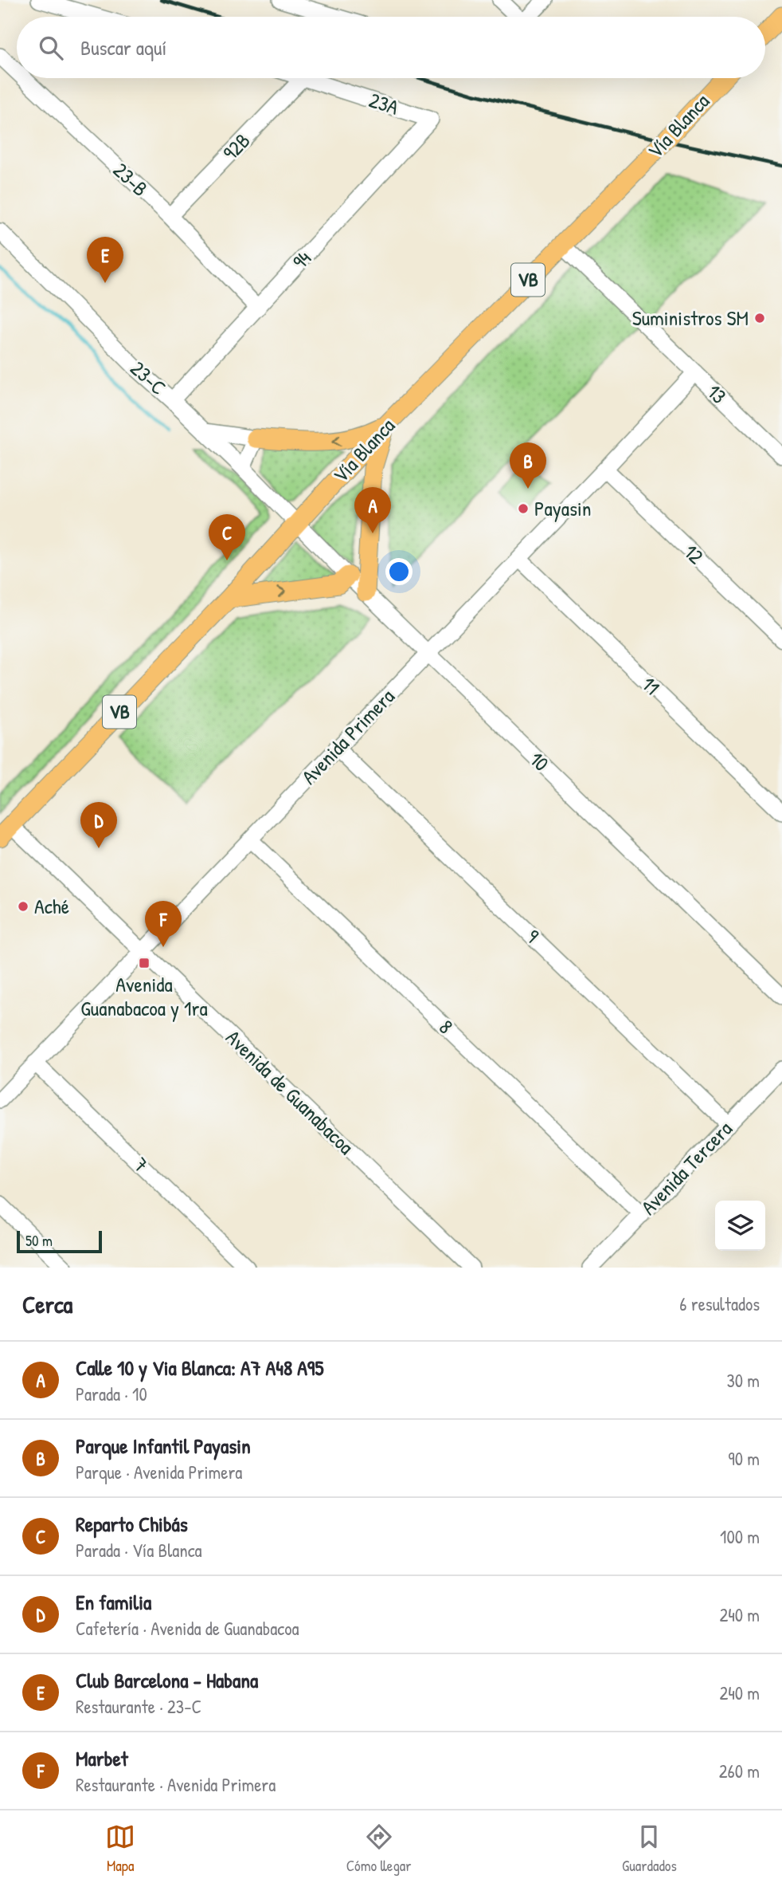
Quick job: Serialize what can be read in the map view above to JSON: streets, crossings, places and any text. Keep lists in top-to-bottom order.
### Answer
{
  "streets": {
    "main road": ["Vía Blanca", "VB"],
    "street": [
      "23A",
      "92B",
      "23-B",
      "94",
      "23-C",
      "13",
      "12",
      "11",
      "Avenida Primera",
      "10",
      "9",
      "8",
      "Avenida de Guanabacoa",
      "7",
      "Avenida Tercera"
    ]
  },
  "crossings": [
    ["23A", "94"],
    ["Vía Blanca", "23-C"],
    ["Vía Blanca", "13"],
    ["Vía Blanca", "10"],
    ["Vía Blanca", "Avenida de Guanabacoa"],
    ["92B", "23-B"],
    ["23-B", "94"],
    ["94", "23-C"],
    ["23-C", "10"],
    ["13", "Avenida Primera"],
    ["12", "Avenida Primera"],
    ["11", "Avenida Primera"],
    ["Avenida Primera", "10"],
    ["Avenida Primera", "9"],
    ["Avenida Primera", "8"],
    ["Avenida Primera", "Avenida de Guanabacoa"],
    ["Avenida Primera", "7"],
    ["9", "Avenida Tercera"],
    ["8", "Avenida Tercera"]
  ],
  "places": {
    "other": ["Suministros SM", "Payasin", "Aché"],
    "transit": ["Avenida Guanabacoa y 1ra"]
  },
  "scale_bar": "50 m",
  "page": {
    "search": "Buscar aquí",
    "pins": [
      "E",
      "B",
      "A",
      "C",
      "D",
      "F"
    ],
    "scale": "50 m",
    "heading": ["Cerca", "6 resultados"],
    "list": [
      {
        "mark": "A",
        "name": "Calle 10 y Via Blanca: A7 A48 A95",
        "note": "Parada · 10",
        "value": "30 m"
      },
      {
        "mark": "B",
        "name": "Parque Infantil Payasin",
        "note": "Parque · Avenida Primera",
        "value": "90 m"
      },
      {
        "mark": "C",
        "name": "Reparto Chibás",
        "note": "Parada · Vía Blanca",
        "value": "100 m"
      },
      {
        "mark": "D",
        "name": "En familia",
        "note": "Cafetería · Avenida de Guanabacoa",
        "value": "240 m"
      },
      {
        "mark": "E",
        "name": "Club Barcelona - Habana",
        "note": "Restaurante · 23-C",
        "value": "240 m"
      },
      {
        "mark": "F",
        "name": "Marbet",
        "note": "Restaurante · Avenida Primera",
        "value": "260 m"
      }
    ],
    "nav": ["Mapa", "Cómo llegar", "Guardados"]
  }
}
